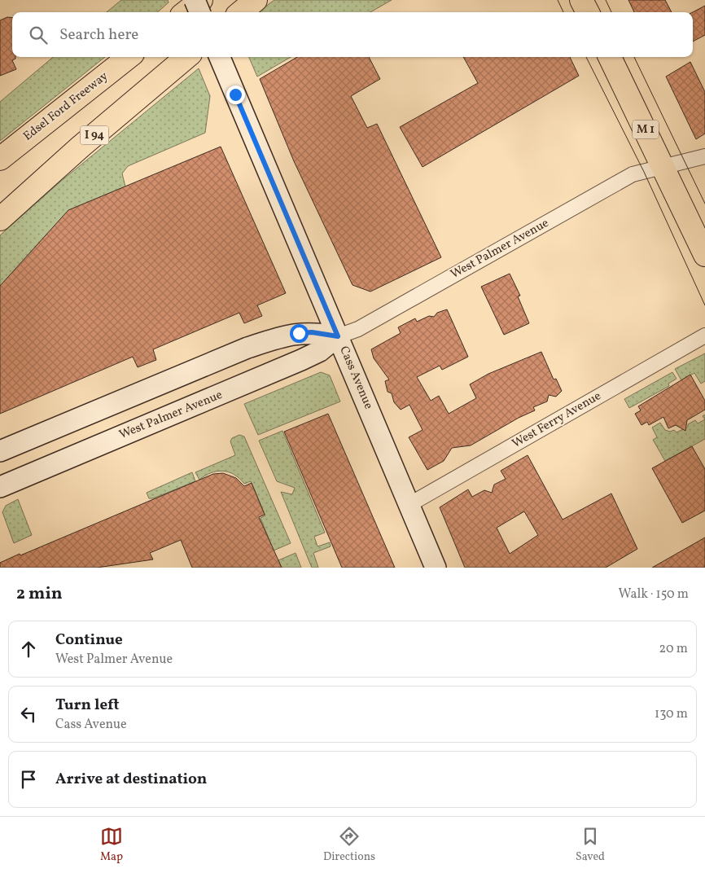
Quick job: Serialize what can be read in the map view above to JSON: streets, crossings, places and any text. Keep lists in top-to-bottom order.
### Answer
{
  "streets": {
    "main road": ["Edsel Ford Freeway", "M 1", "I 94"],
    "street": ["West Palmer Avenue", "Cass Avenue", "West Ferry Avenue"]
  },
  "crossings": [
    ["M 1", "West Palmer Avenue"],
    ["West Palmer Avenue", "Cass Avenue"],
    ["Cass Avenue", "West Ferry Avenue"]
  ],
  "page": {
    "search": "Search here",
    "heading": ["2 min", "Walk · 150 m"],
    "list": [
      ["Continue", "West Palmer Avenue", "20 m"],
      ["Turn left", "Cass Avenue", "130 m"],
      "Arrive at destination"
    ],
    "nav": ["Map", "Directions", "Saved"]
  }
}
